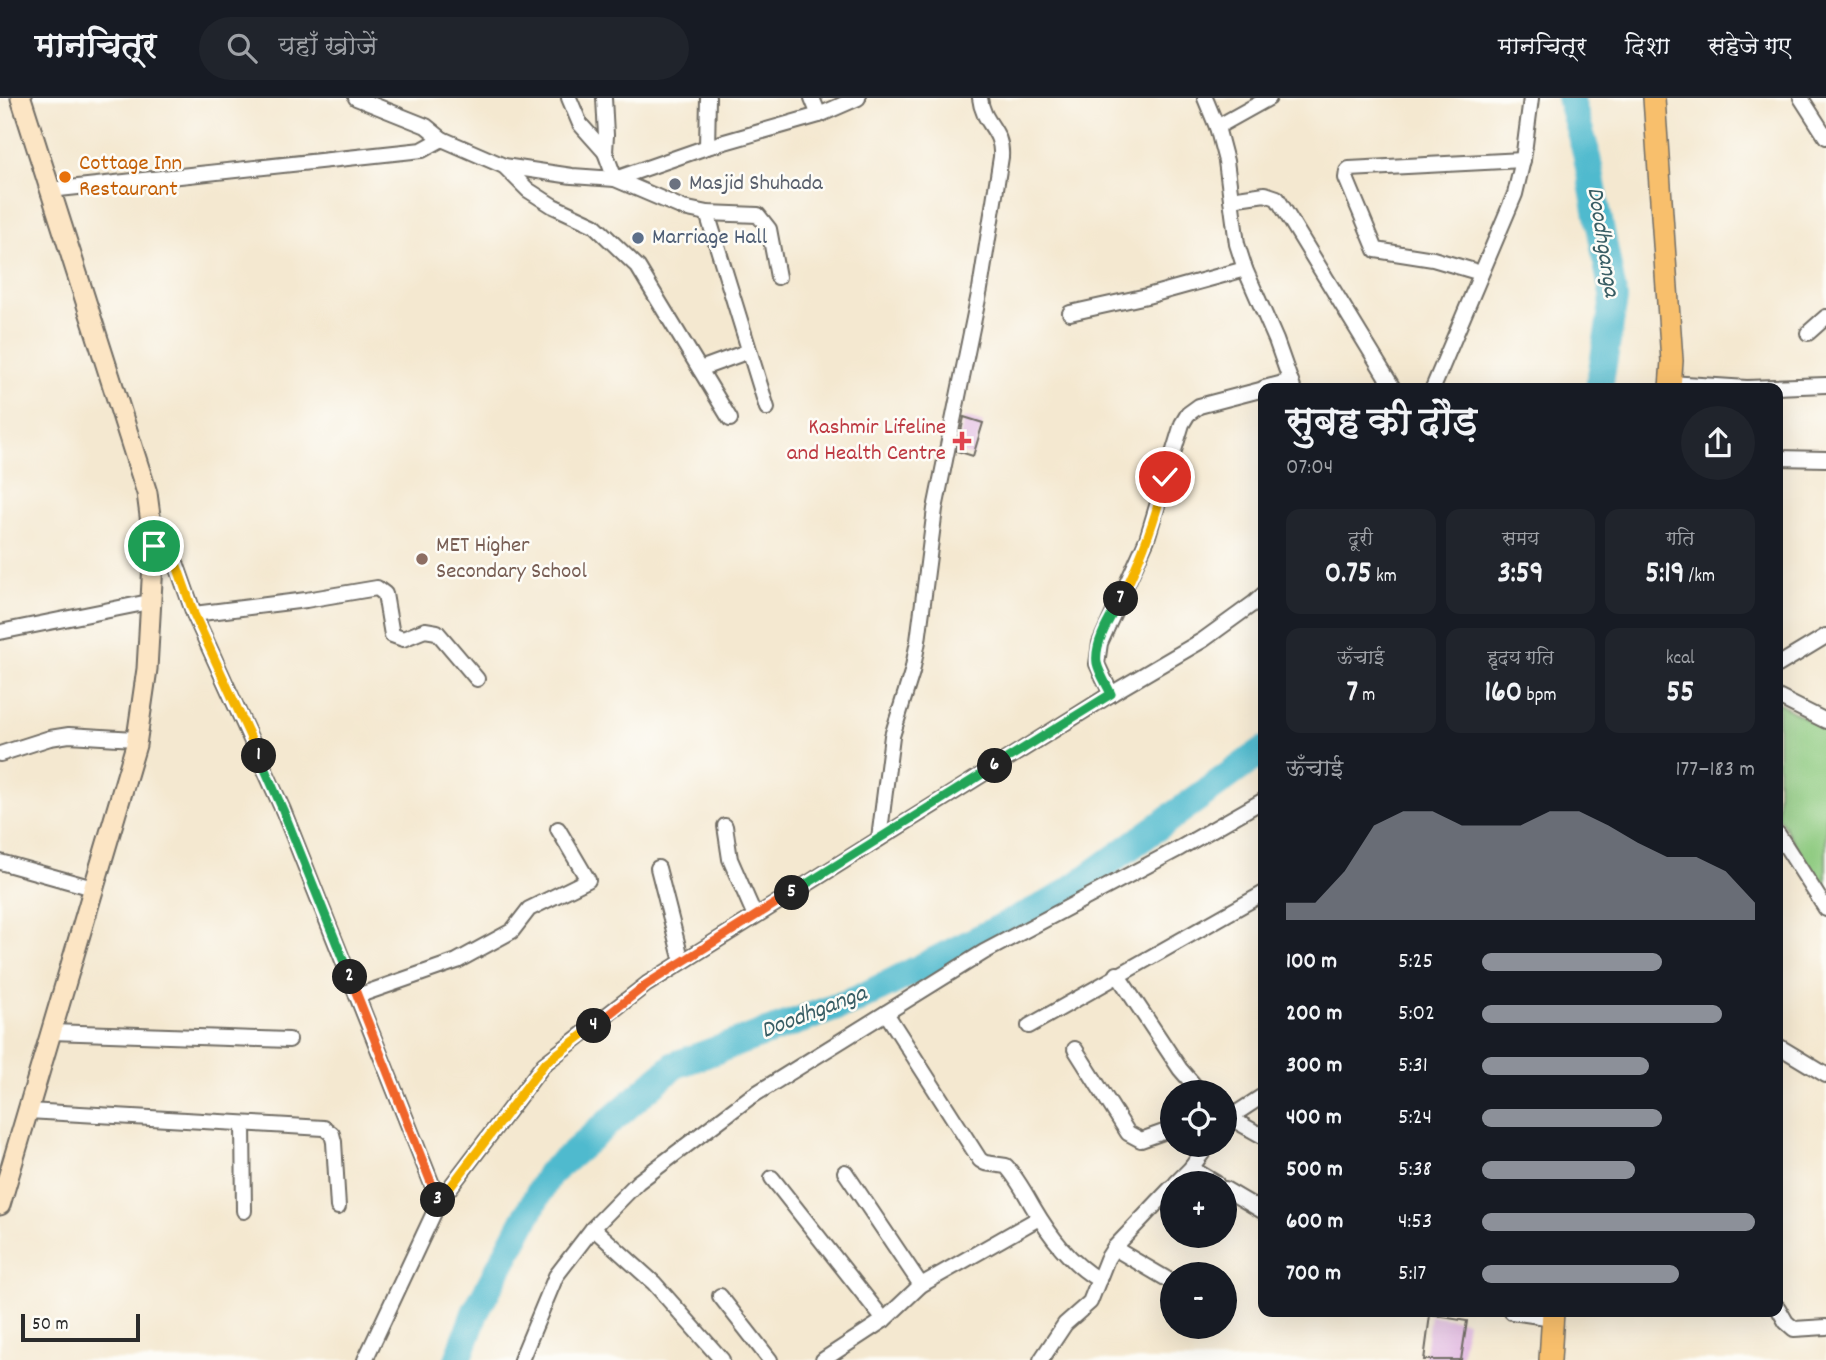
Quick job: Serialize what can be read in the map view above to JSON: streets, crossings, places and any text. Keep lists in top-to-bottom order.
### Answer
{
  "water": ["Doodhganga"],
  "places": {
    "other": [
      "Cottage Inn Restaurant",
      "Masjid Shuhada",
      "Marriage Hall",
      "MET Higher Secondary School"
    ],
    "health": ["Kashmir Lifeline and Health Centre"]
  },
  "scale_bar": "50 m",
  "page": {
    "header": "मानचित्र",
    "search": "यहाँ खोजें",
    "nav": ["मानचित्र", "दिशा", "सहेजे गए"],
    "heading": ["सुबह की दौड़", "07:04"],
    "stats": [
      ["दूरी", "0.75 km"],
      ["समय", "3:59"],
      ["गति", "5:19 /km"],
      ["ऊँचाई", "7 m"],
      ["हृदय गति", "160 bpm"],
      ["kcal", "55"]
    ],
    "pins": [
      "7",
      "1",
      "6",
      "5",
      "2",
      "4",
      "3"
    ],
    "chart": ["ऊँचाई", "177–183 m"],
    "list": [
      {
        "name": "100 m",
        "note": "5:25"
      },
      {
        "name": "200 m",
        "note": "5:02"
      },
      {
        "name": "300 m",
        "note": "5:31"
      },
      {
        "name": "400 m",
        "note": "5:24"
      },
      {
        "name": "500 m",
        "note": "5:38"
      },
      {
        "name": "600 m",
        "note": "4:53"
      },
      {
        "name": "700 m",
        "note": "5:17"
      }
    ],
    "map_buttons": ["+", "−"],
    "scale": "50 m"
  }
}
